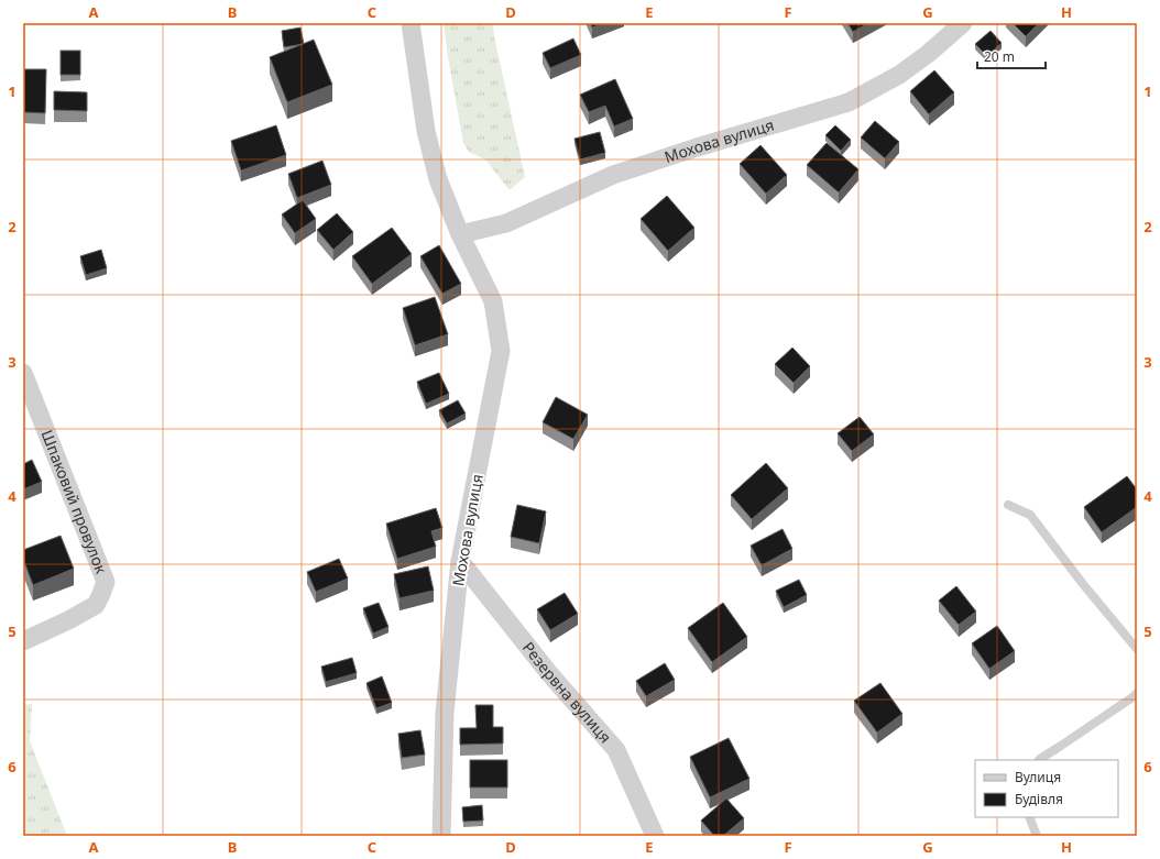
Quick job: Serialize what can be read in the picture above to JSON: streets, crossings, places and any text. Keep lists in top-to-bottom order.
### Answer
{
  "streets": {
    "street": ["Мохова вулиця", "Шпаковий провулок", "Резервна вулиця"]
  },
  "crossings": [
    ["Мохова вулиця", "Резервна вулиця"]
  ],
  "legend": ["Вулиця", "Будівля"],
  "scale_bar": "20 m",
  "grid": {
    "columns": [
      "A",
      "B",
      "C",
      "D",
      "E",
      "F",
      "G",
      "H"
    ],
    "rows": [
      "1",
      "2",
      "3",
      "4",
      "5",
      "6"
    ]
  }
}
